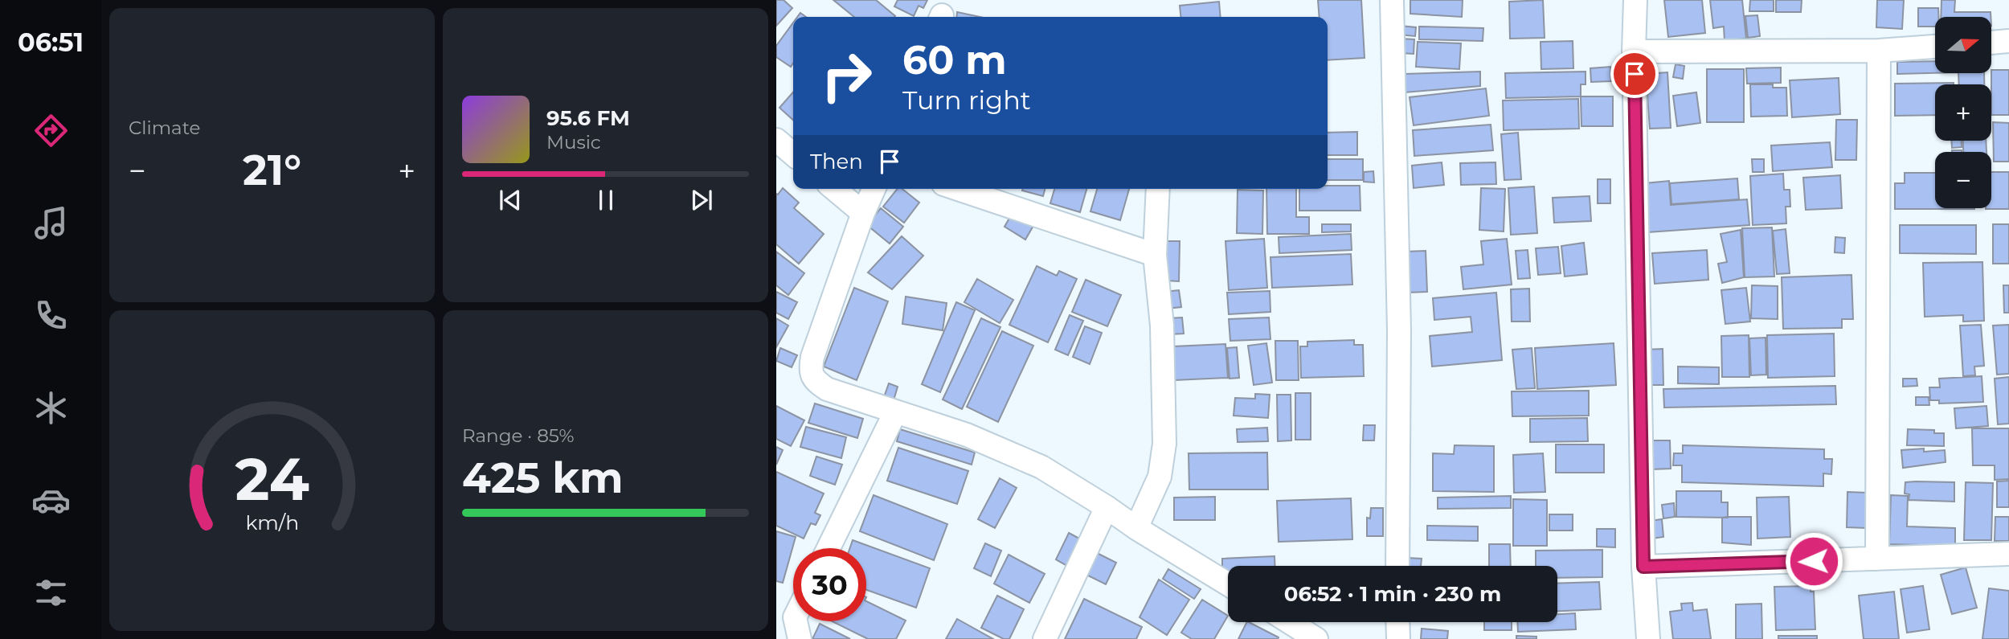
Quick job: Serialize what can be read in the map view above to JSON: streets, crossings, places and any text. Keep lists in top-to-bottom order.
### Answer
{
  "north": "right",
  "page": {
    "tabs": "06:51",
    "tile": [
      "Climate",
      ["Range · 85%", "425 km"]
    ],
    "map_buttons": ["+", "−"],
    "turn": ["60 m", "Turn right"],
    "song": ["95.6 FM", "Music"],
    "then": "Then",
    "heat": ["−", "21°", "+"],
    "limit": "30",
    "trip": "06:52 · 1 min · 230 m",
    "gauge": ["24", "km/h"]
  }
}
